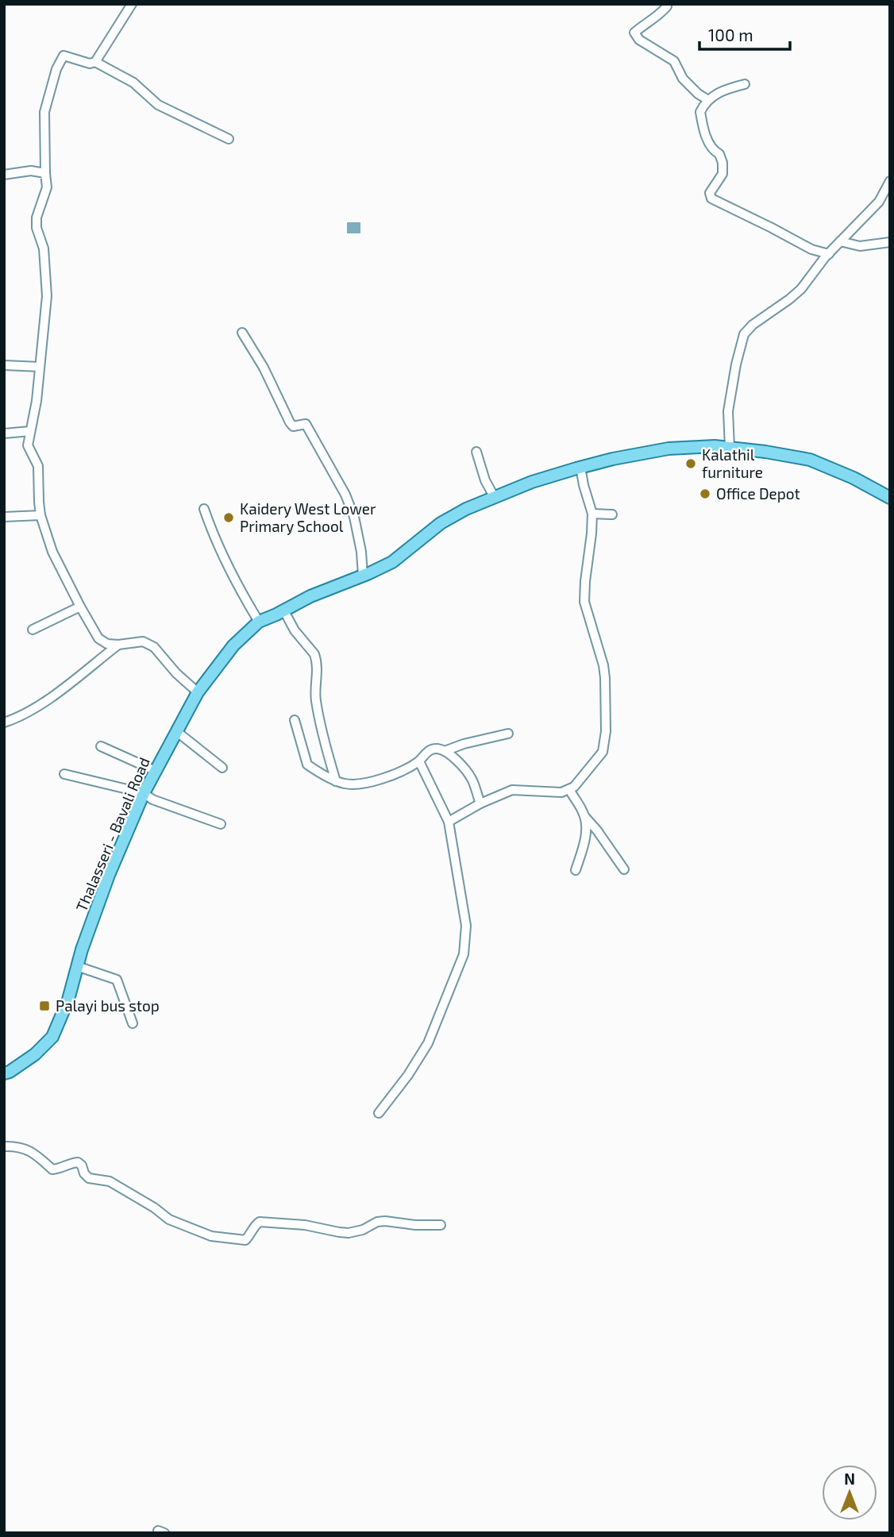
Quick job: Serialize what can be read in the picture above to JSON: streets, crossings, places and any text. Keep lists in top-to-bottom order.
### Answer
{
  "streets": {
    "main road": ["Thalasseri - Bavali Road"]
  },
  "places": {
    "other": ["Kalathil furniture", "Office Depot", "Kaidery West Lower Primary School"],
    "transit": ["Palayi bus stop"]
  },
  "scale_bar": "100 m",
  "north": "top"
}
